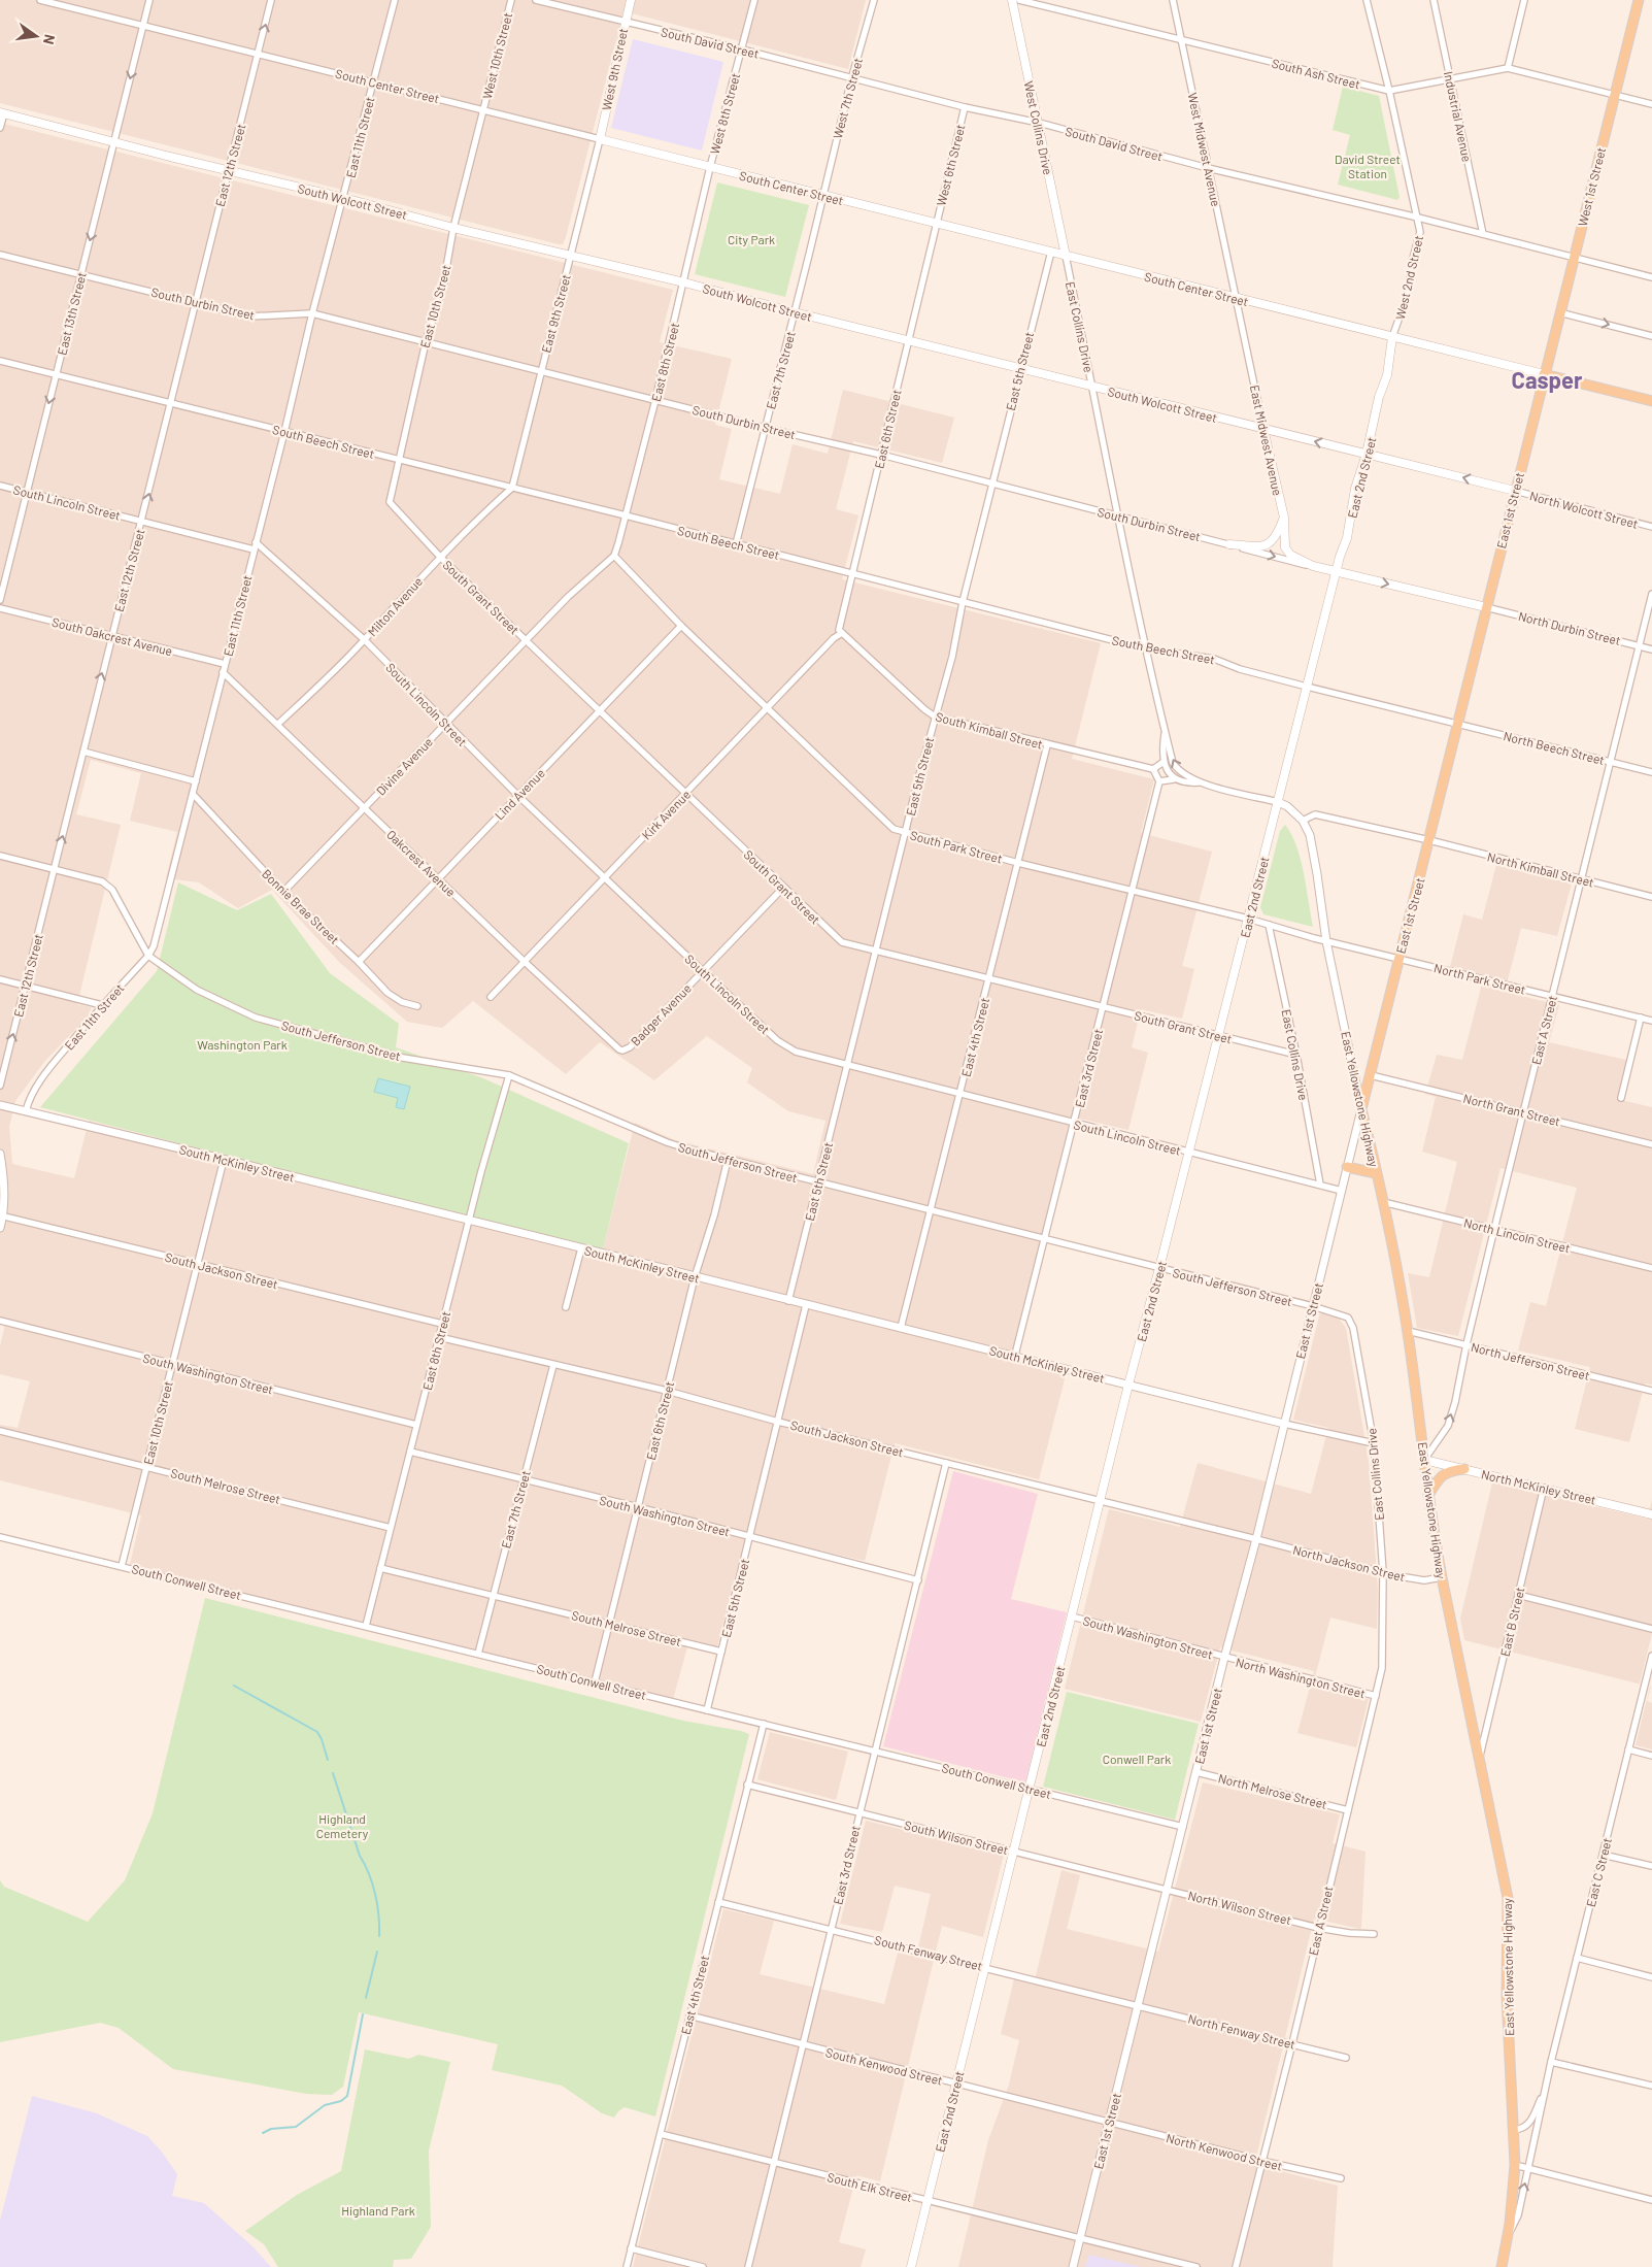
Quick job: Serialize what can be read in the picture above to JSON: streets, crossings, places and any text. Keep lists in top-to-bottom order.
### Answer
{
  "streets": {
    "main road": [
      "West 9th Street",
      "South Center Street",
      "West Collins Drive",
      "West 1st Street",
      "South Wolcott Street",
      "South Durbin Street",
      "East Midwest Avenue",
      "East 2nd Street",
      "East 1st Street",
      "East Yellowstone Highway",
      "North McKinley Street"
    ],
    "street": [
      "South David Street",
      "West 10th Street",
      "South Ash Street",
      "West 7th Street",
      "West 8th Street",
      "Industrial Avenue",
      "East 11th Street",
      "West Midwest Avenue",
      "East 12th Street",
      "West 6th Street",
      "West 2nd Street",
      "East 10th Street",
      "East 13th Street",
      "East 9th Street",
      "East Collins Drive",
      "East 8th Street",
      "East 7th Street",
      "East 5th Street",
      "East 6th Street",
      "South Beech Street",
      "South Lincoln Street",
      "North Wolcott Street",
      "South Grant Street",
      "Milton Avenue",
      "North Durbin Street",
      "South Oakcrest Avenue",
      "South Kimball Street",
      "North Beech Street",
      "Divine Avenue",
      "Lind Avenue",
      "Kirk Avenue",
      "South Park Street",
      "Oakcrest Avenue",
      "North Kimball Street",
      "Bonnie Brae Street",
      "North Park Street",
      "Badger Avenue",
      "East A Street",
      "East 4th Street",
      "South Jefferson Street",
      "East 3rd Street",
      "North Grant Street",
      "South McKinley Street",
      "North Lincoln Street",
      "South Jackson Street",
      "North Jefferson Street",
      "South Washington Street",
      "South Melrose Street",
      "North Jackson Street",
      "South Conwell Street",
      "East B Street",
      "North Washington Street",
      "North Melrose Street",
      "South Wilson Street",
      "East C Street",
      "North Wilson Street",
      "South Fenway Street",
      "North Fenway Street",
      "South Kenwood Street",
      "North Kenwood Street",
      "South Elk Street"
    ]
  },
  "crossings": [
    ["South David Street", "West 9th Street"],
    ["South David Street", "West 7th Street"],
    ["South David Street", "West 8th Street"],
    ["South David Street", "Industrial Avenue"],
    ["South David Street", "West Collins Drive"],
    ["South David Street", "West Midwest Avenue"],
    ["South David Street", "West 6th Street"],
    ["South David Street", "West 1st Street"],
    ["South David Street", "West 2nd Street"],
    ["West 10th Street", "South Center Street"],
    ["West 10th Street", "East 10th Street"],
    ["West 9th Street", "South Center Street"],
    ["West 9th Street", "East 9th Street"],
    ["South Ash Street", "Industrial Avenue"],
    ["South Ash Street", "West Midwest Avenue"],
    ["South Ash Street", "West 1st Street"],
    ["South Ash Street", "West 2nd Street"],
    ["South Center Street", "West 7th Street"],
    ["South Center Street", "West 8th Street"],
    ["South Center Street", "West Collins Drive"],
    ["South Center Street", "East 11th Street"],
    ["South Center Street", "West Midwest Avenue"],
    ["South Center Street", "East 12th Street"],
    ["South Center Street", "West 6th Street"],
    ["South Center Street", "West 1st Street"],
    ["South Center Street", "West 2nd Street"],
    ["South Center Street", "East 10th Street"],
    ["South Center Street", "East 13th Street"],
    ["South Center Street", "East 9th Street"],
    ["South Center Street", "East Collins Drive"],
    ["South Center Street", "East 8th Street"],
    ["South Center Street", "East 7th Street"],
    ["South Center Street", "East 5th Street"],
    ["South Center Street", "East 6th Street"],
    ["South Center Street", "East Midwest Avenue"],
    ["South Center Street", "East 2nd Street"],
    ["South Center Street", "East 1st Street"],
    ["West 7th Street", "East 7th Street"],
    ["West 8th Street", "East 8th Street"],
    ["West Collins Drive", "East Collins Drive"],
    ["East 11th Street", "South Wolcott Street"],
    ["East 11th Street", "South Durbin Street"],
    ["East 11th Street", "South Beech Street"],
    ["East 11th Street", "South Lincoln Street"],
    ["East 11th Street", "South Oakcrest Avenue"],
    ["East 11th Street", "Oakcrest Avenue"],
    ["East 11th Street", "Bonnie Brae Street"],
    ["East 11th Street", "South Jefferson Street"],
    ["East 11th Street", "South McKinley Street"],
    ["West Midwest Avenue", "East Midwest Avenue"],
    ["East 12th Street", "South Wolcott Street"],
    ["East 12th Street", "South Durbin Street"],
    ["East 12th Street", "South Beech Street"],
    ["East 12th Street", "South Lincoln Street"],
    ["East 12th Street", "South Oakcrest Avenue"],
    ["West 6th Street", "East 6th Street"],
    ["West 1st Street", "East 1st Street"],
    ["South Wolcott Street", "East 10th Street"],
    ["South Wolcott Street", "East 13th Street"],
    ["South Wolcott Street", "East 9th Street"],
    ["South Wolcott Street", "East Collins Drive"],
    ["South Wolcott Street", "East 8th Street"],
    ["South Wolcott Street", "East 7th Street"],
    ["South Wolcott Street", "East 5th Street"],
    ["South Wolcott Street", "East 6th Street"],
    ["South Wolcott Street", "East Midwest Avenue"],
    ["South Wolcott Street", "East 2nd Street"],
    ["South Wolcott Street", "North Wolcott Street"],
    ["South Wolcott Street", "East 1st Street"],
    ["West 2nd Street", "East 2nd Street"],
    ["South Durbin Street", "East 10th Street"],
    ["South Durbin Street", "East 13th Street"],
    ["South Durbin Street", "East 9th Street"],
    ["South Durbin Street", "East Collins Drive"],
    ["South Durbin Street", "East 8th Street"],
    ["South Durbin Street", "East 7th Street"],
    ["South Durbin Street", "East 5th Street"],
    ["South Durbin Street", "East 6th Street"],
    ["South Durbin Street", "East Midwest Avenue"],
    ["South Durbin Street", "East 2nd Street"],
    ["South Durbin Street", "East 1st Street"],
    ["South Durbin Street", "North Durbin Street"],
    ["East 10th Street", "South Beech Street"],
    ["East 10th Street", "South Grant Street"],
    ["East 10th Street", "South McKinley Street"],
    ["East 10th Street", "South Jackson Street"],
    ["East 10th Street", "South Washington Street"],
    ["East 10th Street", "South Melrose Street"],
    ["East 10th Street", "South Conwell Street"],
    ["East 13th Street", "South Beech Street"],
    ["East 13th Street", "South Lincoln Street"],
    ["East 9th Street", "South Beech Street"],
    ["East 9th Street", "Milton Avenue"],
    ["East Collins Drive", "South Beech Street"],
    ["East Collins Drive", "South Lincoln Street"],
    ["East Collins Drive", "South Grant Street"],
    ["East Collins Drive", "South Park Street"],
    ["East Collins Drive", "East A Street"],
    ["East Collins Drive", "South Jefferson Street"],
    ["East Collins Drive", "North Jackson Street"],
    ["East 8th Street", "South Beech Street"],
    ["East 8th Street", "Divine Avenue"],
    ["East 8th Street", "South Park Street"],
    ["East 8th Street", "South Jefferson Street"],
    ["East 8th Street", "South McKinley Street"],
    ["East 8th Street", "South Jackson Street"],
    ["East 8th Street", "South Washington Street"],
    ["East 8th Street", "South Melrose Street"],
    ["East 8th Street", "South Conwell Street"],
    ["East 7th Street", "South Beech Street"],
    ["East 7th Street", "South Jackson Street"],
    ["East 7th Street", "South Washington Street"],
    ["East 7th Street", "South Melrose Street"],
    ["East 7th Street", "South Conwell Street"],
    ["East 5th Street", "South Beech Street"],
    ["East 5th Street", "South Lincoln Street"],
    ["East 5th Street", "South Grant Street"],
    ["East 5th Street", "South Kimball Street"],
    ["East 5th Street", "South Park Street"],
    ["East 5th Street", "South Jefferson Street"],
    ["East 5th Street", "South McKinley Street"],
    ["East 5th Street", "South Jackson Street"],
    ["East 5th Street", "South Washington Street"],
    ["East 5th Street", "South Melrose Street"],
    ["East 5th Street", "South Conwell Street"],
    ["East 6th Street", "South Beech Street"],
    ["East 6th Street", "South Kimball Street"],
    ["East 6th Street", "Kirk Avenue"],
    ["East 6th Street", "South Jefferson Street"],
    ["East 6th Street", "South McKinley Street"],
    ["East 6th Street", "South Jackson Street"],
    ["East 6th Street", "South Washington Street"],
    ["East 6th Street", "South Melrose Street"],
    ["East 6th Street", "South Conwell Street"],
    ["South Beech Street", "East 2nd Street"],
    ["South Beech Street", "East 1st Street"],
    ["South Beech Street", "Milton Avenue"],
    ["South Beech Street", "North Beech Street"],
    ["East 2nd Street", "South Lincoln Street"],
    ["East 2nd Street", "South Grant Street"],
    ["East 2nd Street", "South Park Street"],
    ["East 2nd Street", "South Jefferson Street"],
    ["East 2nd Street", "South McKinley Street"],
    ["East 2nd Street", "South Jackson Street"],
    ["East 2nd Street", "South Washington Street"],
    ["East 2nd Street", "South Conwell Street"],
    ["East 2nd Street", "South Wilson Street"],
    ["East 2nd Street", "South Fenway Street"],
    ["East 2nd Street", "South Kenwood Street"],
    ["East 2nd Street", "South Elk Street"],
    ["South Lincoln Street", "East 1st Street"],
    ["South Lincoln Street", "Milton Avenue"],
    ["South Lincoln Street", "Divine Avenue"],
    ["South Lincoln Street", "Lind Avenue"],
    ["South Lincoln Street", "Kirk Avenue"],
    ["South Lincoln Street", "Badger Avenue"],
    ["South Lincoln Street", "East 4th Street"],
    ["South Lincoln Street", "East 3rd Street"],
    ["North Wolcott Street", "East 1st Street"],
    ["East 1st Street", "North Durbin Street"],
    ["East 1st Street", "North Beech Street"],
    ["East 1st Street", "South Park Street"],
    ["East 1st Street", "North Kimball Street"],
    ["East 1st Street", "North Park Street"],
    ["East 1st Street", "South Jefferson Street"],
    ["East 1st Street", "East Yellowstone Highway"],
    ["East 1st Street", "North Grant Street"],
    ["East 1st Street", "South McKinley Street"],
    ["East 1st Street", "South Jackson Street"],
    ["East 1st Street", "South Washington Street"],
    ["East 1st Street", "North Jackson Street"],
    ["East 1st Street", "South Conwell Street"],
    ["East 1st Street", "North Washington Street"],
    ["East 1st Street", "North Melrose Street"],
    ["East 1st Street", "South Wilson Street"],
    ["East 1st Street", "North Wilson Street"],
    ["East 1st Street", "South Fenway Street"],
    ["East 1st Street", "North Fenway Street"],
    ["East 1st Street", "South Kenwood Street"],
    ["East 1st Street", "North Kenwood Street"],
    ["East 1st Street", "South Elk Street"],
    ["South Grant Street", "Milton Avenue"],
    ["South Grant Street", "Divine Avenue"],
    ["South Grant Street", "Lind Avenue"],
    ["South Grant Street", "Kirk Avenue"],
    ["South Grant Street", "Badger Avenue"],
    ["South Grant Street", "East 4th Street"],
    ["South Grant Street", "East 3rd Street"],
    ["Milton Avenue", "Oakcrest Avenue"],
    ["North Durbin Street", "East A Street"],
    ["South Kimball Street", "Kirk Avenue"],
    ["South Kimball Street", "East 4th Street"],
    ["North Beech Street", "East A Street"],
    ["Divine Avenue", "South Park Street"],
    ["Divine Avenue", "Oakcrest Avenue"],
    ["Divine Avenue", "Bonnie Brae Street"],
    ["Lind Avenue", "South Park Street"],
    ["Lind Avenue", "Oakcrest Avenue"],
    ["Lind Avenue", "Bonnie Brae Street"],
    ["Kirk Avenue", "South Park Street"],
    ["Kirk Avenue", "Oakcrest Avenue"],
    ["South Park Street", "North Park Street"],
    ["South Park Street", "East 4th Street"],
    ["South Park Street", "East 3rd Street"],
    ["South Park Street", "East Yellowstone Highway"],
    ["Oakcrest Avenue", "Badger Avenue"],
    ["North Kimball Street", "East A Street"],
    ["North Park Street", "East A Street"],
    ["East A Street", "East Yellowstone Highway"],
    ["East A Street", "North Grant Street"],
    ["East A Street", "North Lincoln Street"],
    ["East A Street", "North Jefferson Street"],
    ["East A Street", "North McKinley Street"],
    ["East A Street", "North Jackson Street"],
    ["East A Street", "North Washington Street"],
    ["East A Street", "North Melrose Street"],
    ["East A Street", "North Wilson Street"],
    ["East A Street", "North Fenway Street"],
    ["East A Street", "North Kenwood Street"],
    ["East 4th Street", "South Jefferson Street"],
    ["East 4th Street", "South McKinley Street"],
    ["East 4th Street", "South Conwell Street"],
    ["East 4th Street", "South Wilson Street"],
    ["East 4th Street", "South Fenway Street"],
    ["East 4th Street", "South Kenwood Street"],
    ["East 4th Street", "South Elk Street"],
    ["South Jefferson Street", "East 3rd Street"],
    ["East 3rd Street", "South McKinley Street"],
    ["East 3rd Street", "South Jackson Street"],
    ["East 3rd Street", "South Washington Street"],
    ["East 3rd Street", "South Conwell Street"],
    ["East 3rd Street", "South Wilson Street"],
    ["East 3rd Street", "South Fenway Street"],
    ["East 3rd Street", "South Kenwood Street"],
    ["East 3rd Street", "South Elk Street"],
    ["East Yellowstone Highway", "North Lincoln Street"],
    ["East Yellowstone Highway", "North Jefferson Street"],
    ["East Yellowstone Highway", "North McKinley Street"],
    ["East Yellowstone Highway", "North Jackson Street"],
    ["East Yellowstone Highway", "East B Street"],
    ["East Yellowstone Highway", "East C Street"],
    ["South Jackson Street", "North Jackson Street"],
    ["South Washington Street", "North Washington Street"],
    ["North McKinley Street", "East B Street"],
    ["South Wilson Street", "North Wilson Street"],
    ["South Fenway Street", "North Fenway Street"],
    ["South Kenwood Street", "North Kenwood Street"]
  ],
  "one_way": ["East 12th Street", "East 13th Street"],
  "districts": ["Casper"],
  "parks": [
    "David Street Station",
    "City Park",
    "Washington Park",
    "Conwell Park",
    "Highland Cemetery",
    "Highland Park"
  ],
  "north": "right"
}
